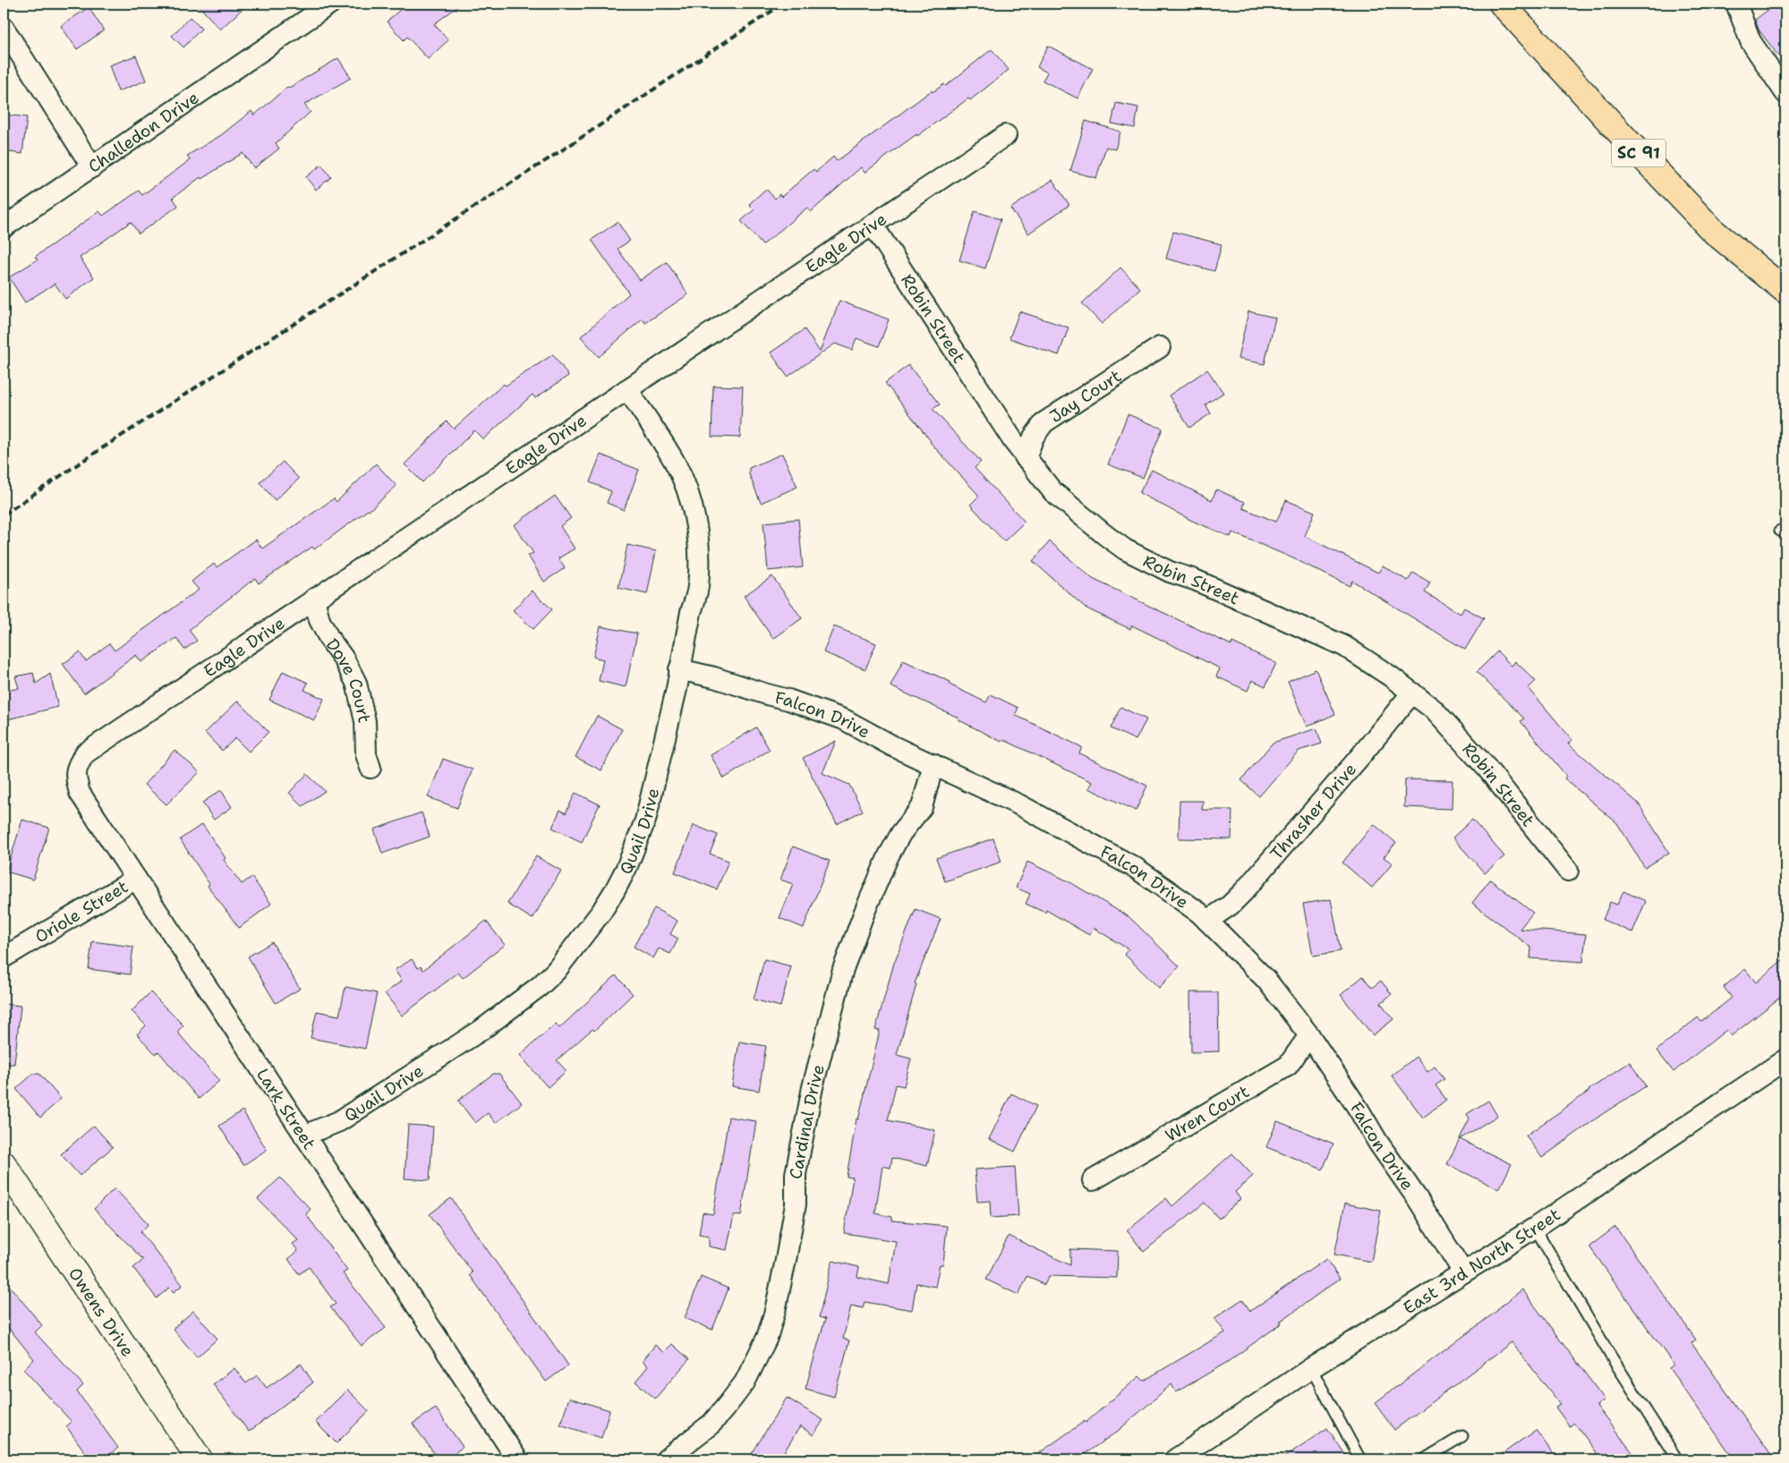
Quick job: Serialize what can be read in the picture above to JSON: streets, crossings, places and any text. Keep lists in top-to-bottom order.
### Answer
{
  "streets": {
    "main road": ["SC 91"],
    "street": [
      "Challedon Drive",
      "Eagle Drive",
      "Robin Street",
      "Jay Court",
      "Dove Court",
      "Falcon Drive",
      "Thrasher Drive",
      "Quail Drive",
      "Oriole Street",
      "Lark Street",
      "Wren Court",
      "Cardinal Drive",
      "East 3rd North Street",
      "Owens Drive"
    ]
  },
  "crossings": [
    ["Eagle Drive", "Robin Street"],
    ["Eagle Drive", "Dove Court"],
    ["Eagle Drive", "Quail Drive"],
    ["Eagle Drive", "Lark Street"],
    ["Robin Street", "Jay Court"],
    ["Robin Street", "Thrasher Drive"],
    ["Falcon Drive", "Thrasher Drive"],
    ["Falcon Drive", "Quail Drive"],
    ["Falcon Drive", "Wren Court"],
    ["Falcon Drive", "Cardinal Drive"],
    ["Falcon Drive", "East 3rd North Street"],
    ["Quail Drive", "Lark Street"],
    ["Oriole Street", "Lark Street"]
  ]
}
